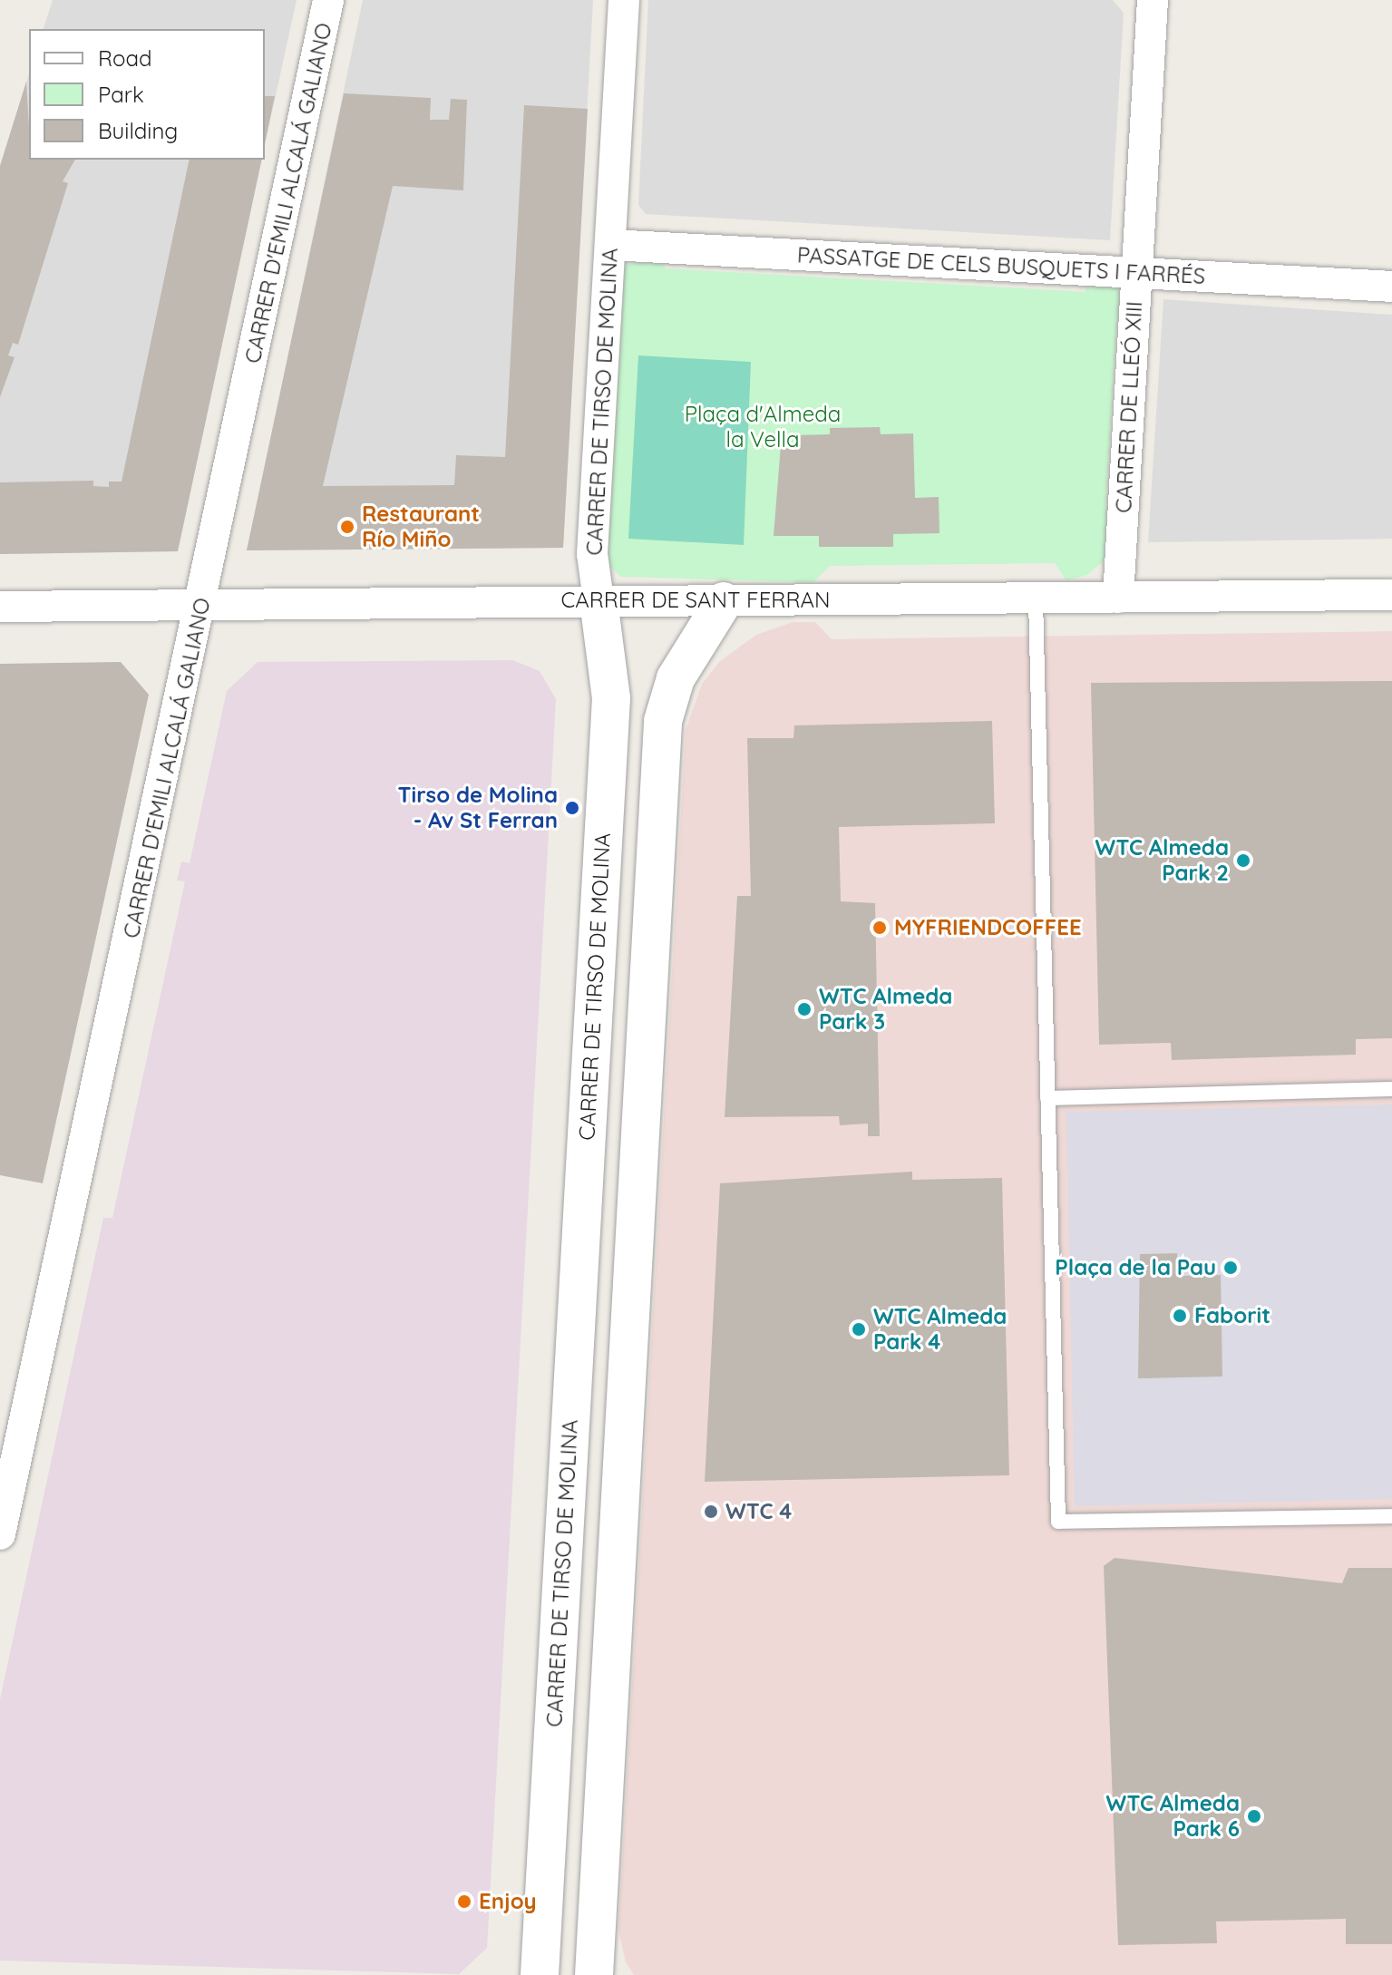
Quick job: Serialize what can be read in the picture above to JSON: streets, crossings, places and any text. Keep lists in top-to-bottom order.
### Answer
{
  "streets": {
    "street": [
      "CARRER D'EMILI ALCALÁ GALIANO",
      "PASSATGE DE CELS BUSQUETS I FARRÉS",
      "CARRER DE TIRSO DE MOLINA",
      "CARRER DE LLEÓ XIII",
      "CARRER DE SANT FERRAN"
    ]
  },
  "crossings": [
    ["CARRER D'EMILI ALCALÁ GALIANO", "CARRER DE SANT FERRAN"],
    ["PASSATGE DE CELS BUSQUETS I FARRÉS", "CARRER DE TIRSO DE MOLINA"],
    ["PASSATGE DE CELS BUSQUETS I FARRÉS", "CARRER DE LLEÓ XIII"],
    ["CARRER DE TIRSO DE MOLINA", "CARRER DE SANT FERRAN"],
    ["CARRER DE LLEÓ XIII", "CARRER DE SANT FERRAN"]
  ],
  "parks": ["Plaça d'Almeda la Vella"],
  "places": [
    "Restaurant Río Miño",
    "Tirso de Molina - Av St Ferran",
    "WTC Almeda Park 2",
    "MYFRIENDCOFFEE",
    "WTC Almeda Park 3",
    "Plaça de la Pau",
    "Faborit",
    "WTC Almeda Park 4",
    "WTC 4",
    "WTC Almeda Park 6",
    "Enjoy"
  ],
  "legend": ["Road", "Park", "Building"]
}
